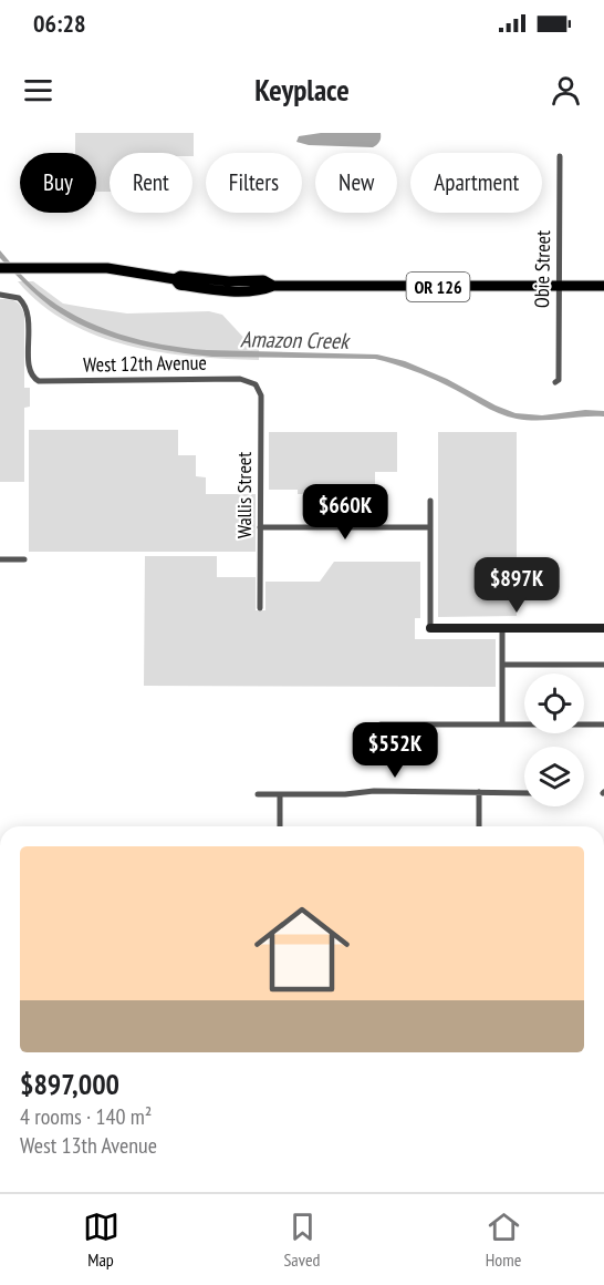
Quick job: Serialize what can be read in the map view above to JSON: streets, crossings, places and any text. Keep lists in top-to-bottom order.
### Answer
{
  "streets": {
    "main road": ["OR 126"],
    "street": ["Obie Street", "West 12th Avenue", "Wallis Street"]
  },
  "crossings": [
    ["Obie Street", "OR 126"],
    ["West 12th Avenue", "Wallis Street"]
  ],
  "water": ["Amazon Creek"],
  "page": {
    "status": "06:28",
    "header": "Keyplace",
    "chip": [
      "Buy",
      "Rent",
      "Filters",
      "New",
      "Apartment"
    ],
    "price": ["$660K", "$897K", "$552K"],
    "list": [
      {
        "name": "$897,000",
        "note": "4 rooms · 140 m² · West 13th Avenue"
      }
    ],
    "tabs": ["Map", "Saved", "Home"]
  }
}
